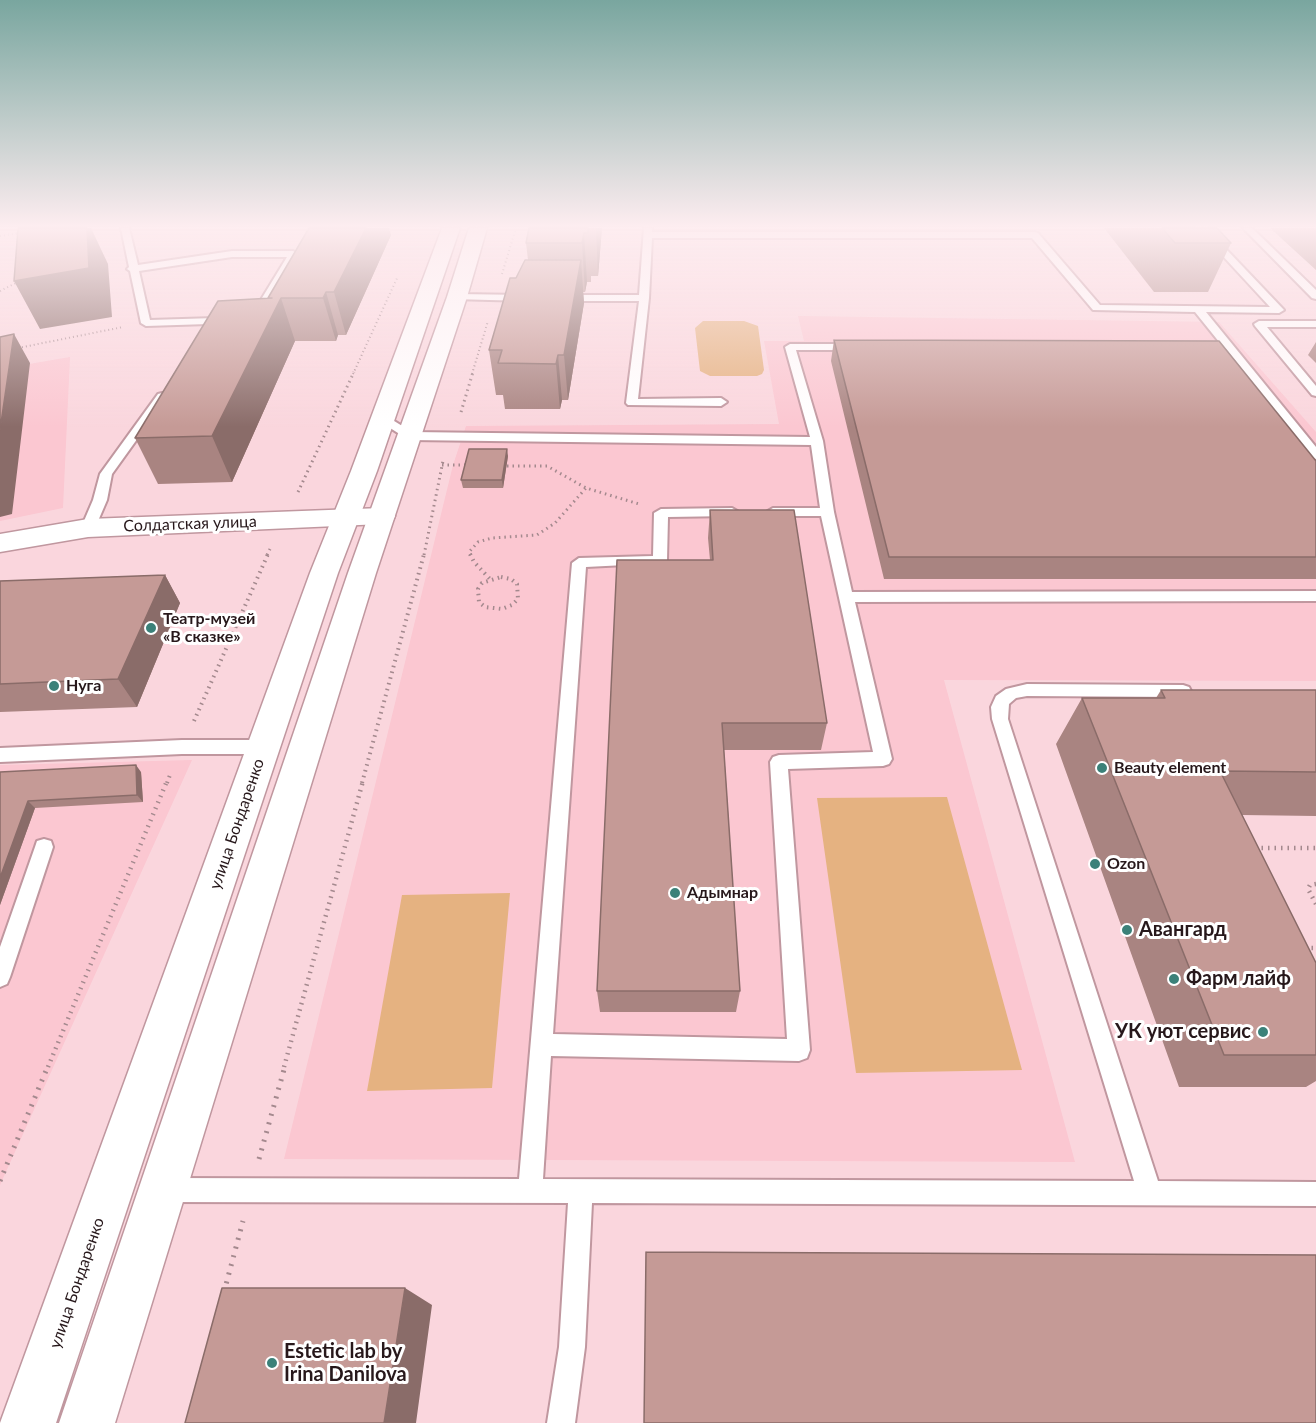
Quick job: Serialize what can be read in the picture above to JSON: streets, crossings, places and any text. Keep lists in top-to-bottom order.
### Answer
{
  "streets": {
    "street": ["Солдатская улица", "улица Бондаренко"]
  },
  "crossings": [
    ["Солдатская улица", "улица Бондаренко"]
  ],
  "places": [
    "Театр-музей «В сказке»",
    "Нуга",
    "Beauty element",
    "Ozon",
    "Адымнар",
    "Авангард",
    "Фарм лайф",
    "УК уют сервис",
    "Estetic lab by Irina Danilova"
  ]
}
